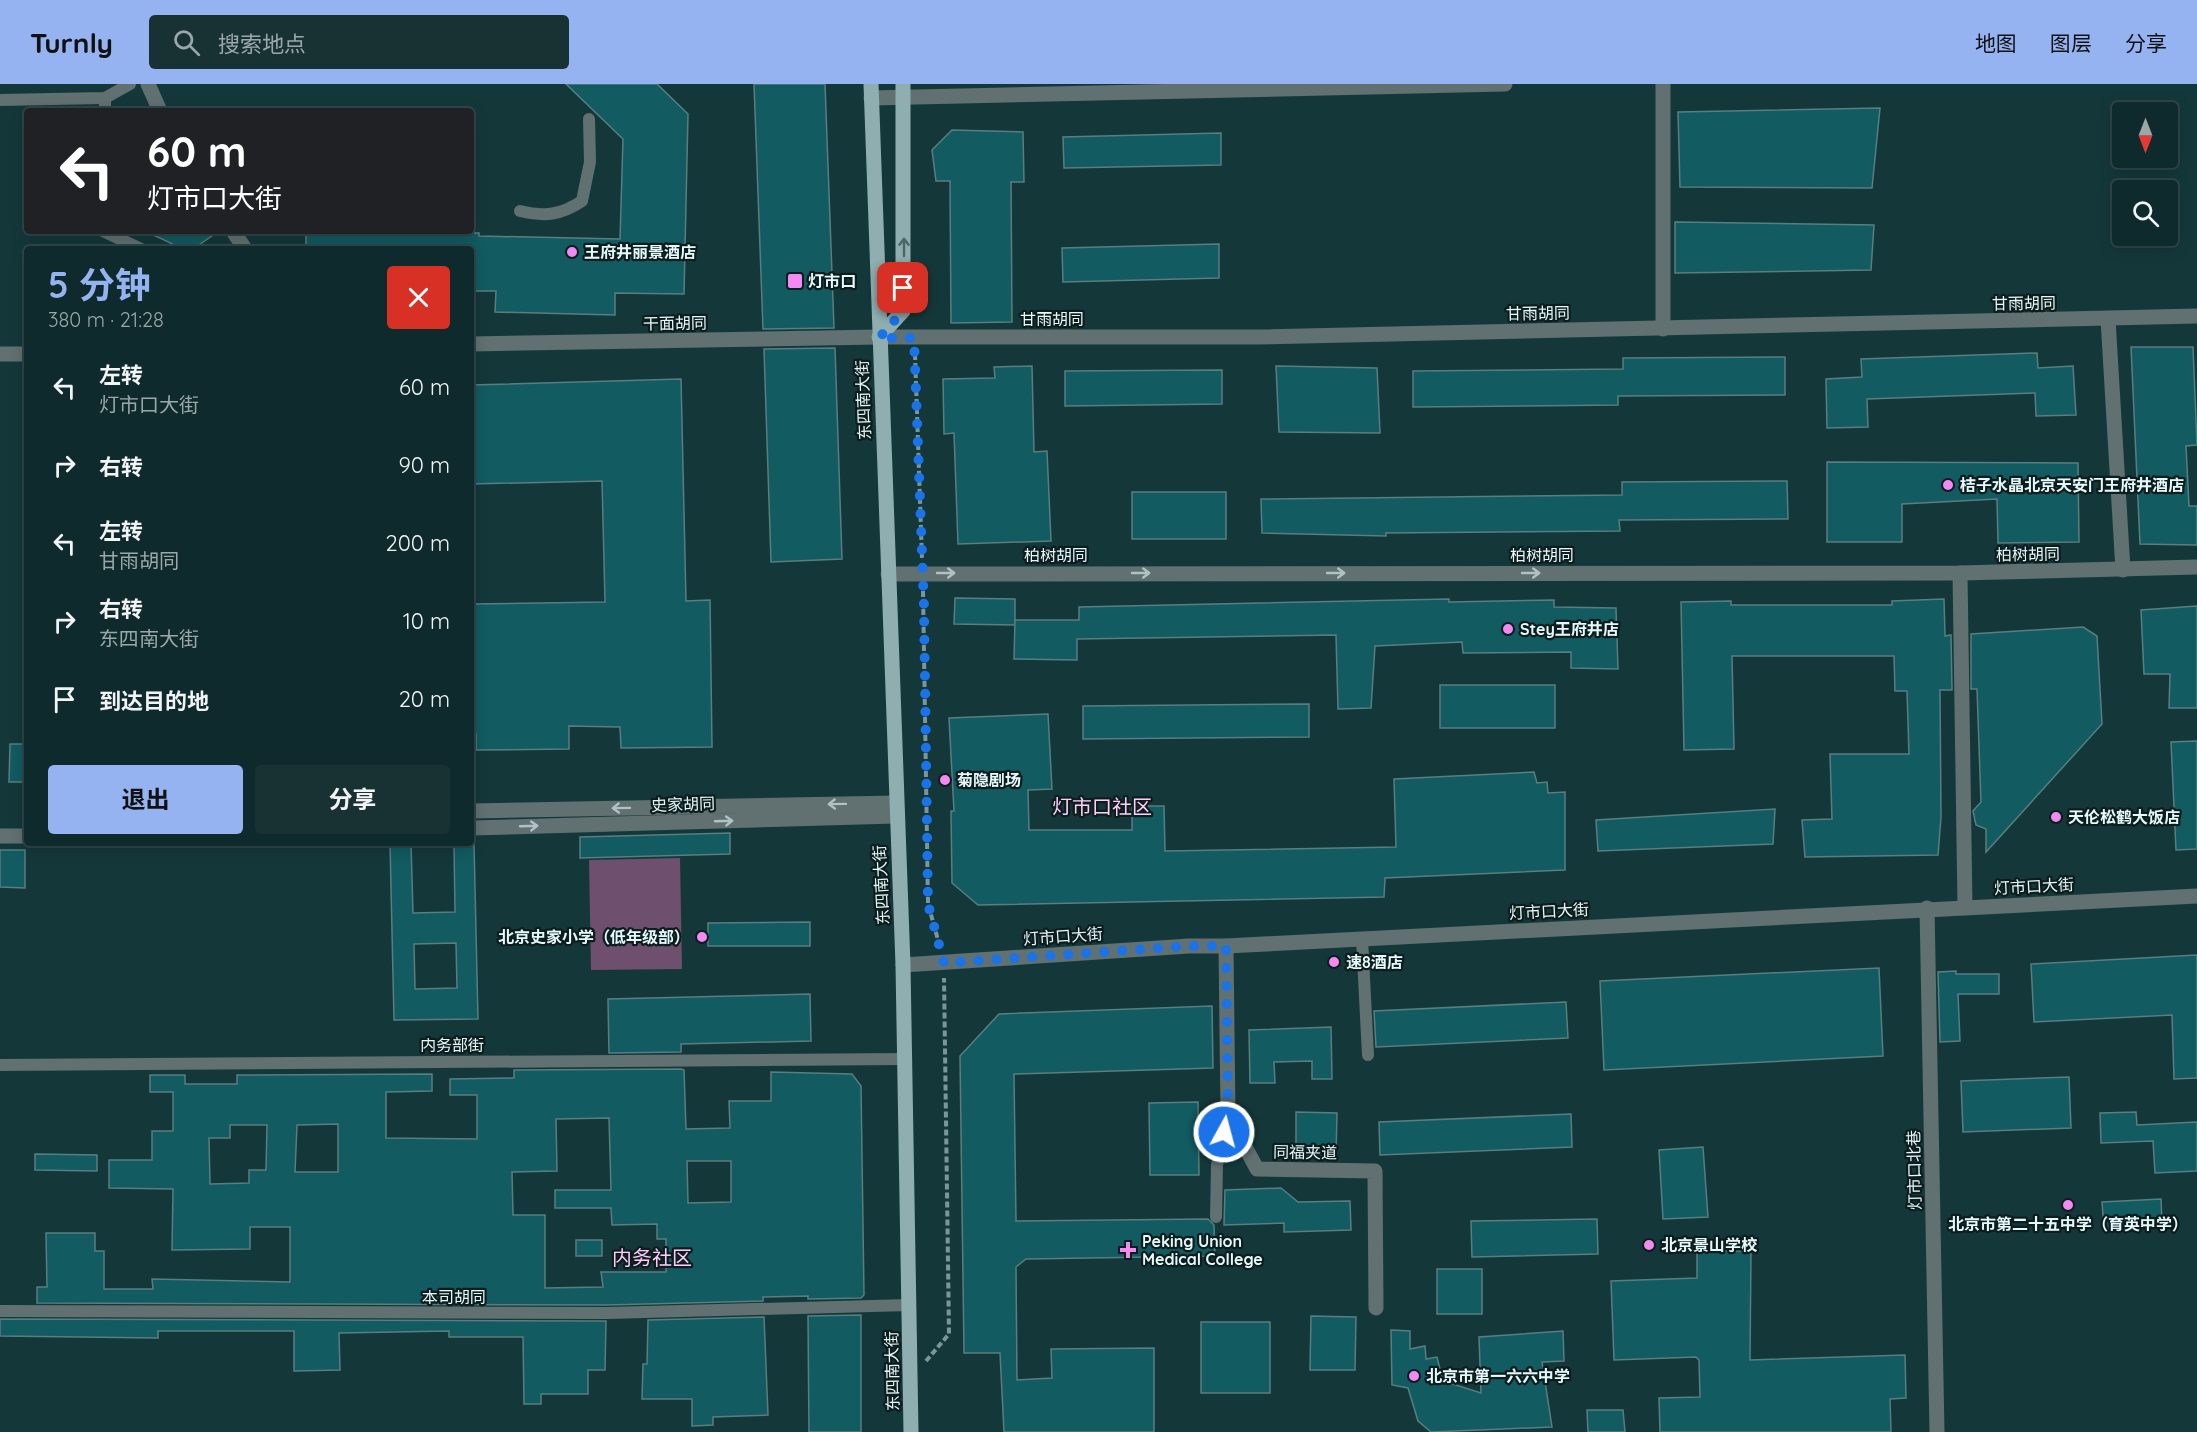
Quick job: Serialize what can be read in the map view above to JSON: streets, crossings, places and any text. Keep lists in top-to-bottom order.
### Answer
{
  "streets": {
    "main road": ["东四南大街"],
    "street": [
      "甘雨胡同",
      "干面胡同",
      "柏树胡同",
      "史家胡同",
      "灯市口大街",
      "同福夹道",
      "灯市口北巷"
    ],
    "lane": ["内务部街", "本司胡同"]
  },
  "crossings": [
    ["甘雨胡同", "干面胡同"],
    ["甘雨胡同", "东四南大街"],
    ["干面胡同", "东四南大街"],
    ["东四南大街", "柏树胡同"],
    ["东四南大街", "史家胡同"],
    ["东四南大街", "灯市口大街"],
    ["东四南大街", "内务部街"],
    ["东四南大街", "本司胡同"],
    ["灯市口大街", "同福夹道"],
    ["灯市口大街", "灯市口北巷"]
  ],
  "one_way": ["柏树胡同"],
  "districts": ["灯市口社区", "内务社区"],
  "places": {
    "other": [
      "王府井丽景酒店",
      "桔子水晶北京天安门王府井酒店",
      "Stey王府井店",
      "菊隐剧场",
      "天伦松鹤大饭店",
      "北京史家小学（低年级部）",
      "速8酒店",
      "北京市第二十五中学（育英中学）",
      "北京景山学校",
      "北京市第一六六中学"
    ],
    "transit": ["灯市口"],
    "health": ["Peking Union Medical College"]
  },
  "north": "bottom",
  "page": {
    "header": "Turnly",
    "search": "搜索地点",
    "nav": ["地图", "图层", "分享"],
    "turn": ["60 m", "灯市口大街"],
    "heading": ["5 分钟", "380 m · 21:28"],
    "list": [
      {
        "name": "左转",
        "note": "灯市口大街",
        "value": "60 m"
      },
      {
        "name": "右转",
        "value": "90 m"
      },
      {
        "name": "左转",
        "note": "甘雨胡同",
        "value": "200 m"
      },
      {
        "name": "右转",
        "note": "东四南大街",
        "value": "10 m"
      },
      {
        "name": "到达目的地",
        "value": "20 m"
      }
    ],
    "buttons": ["退出", "分享"]
  }
}
